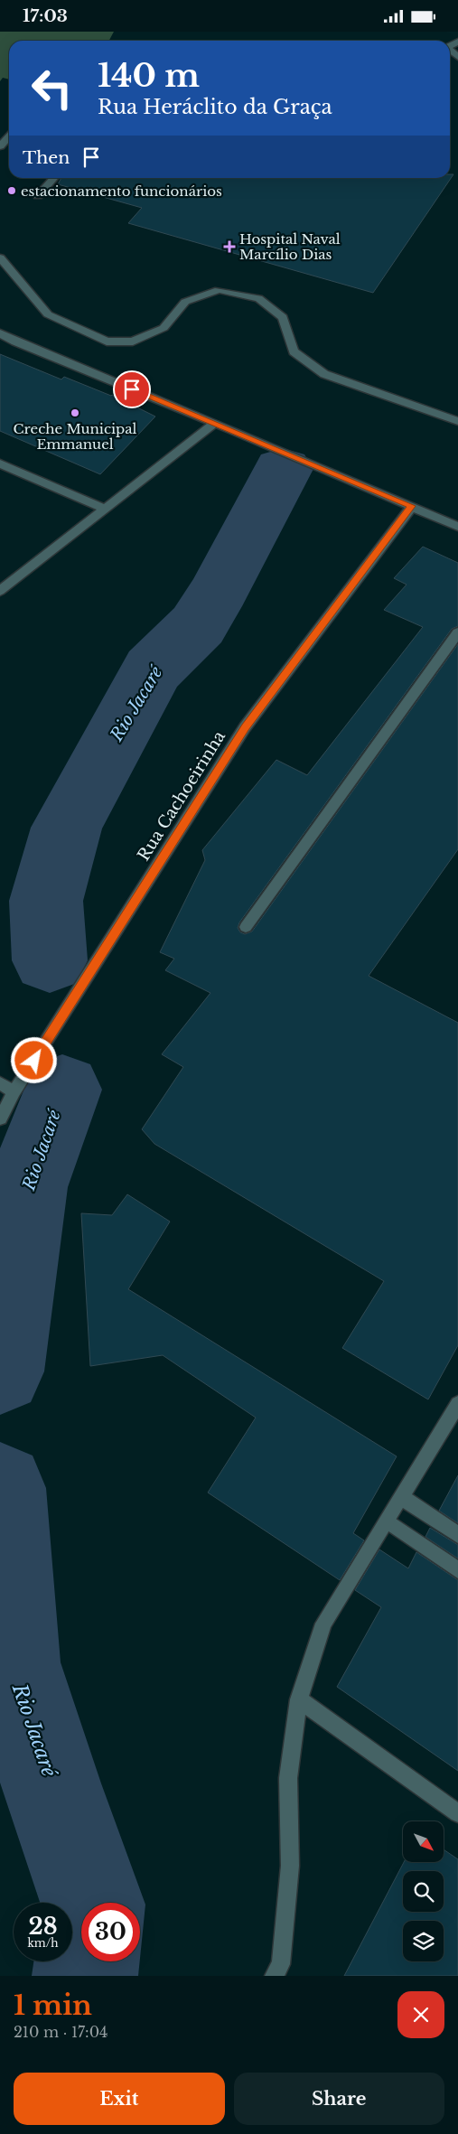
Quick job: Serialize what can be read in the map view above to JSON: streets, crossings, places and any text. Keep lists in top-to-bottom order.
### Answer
{
  "streets": {
    "street": ["Rua Cachoeirinha"]
  },
  "water": ["Rio Jacaré"],
  "places": {
    "other": ["estacionamento funcionários", "Creche Municipal Emmanuel"],
    "health": ["Hospital Naval Marcílio Dias"]
  },
  "north": "bottom right",
  "page": {
    "status": "17:03",
    "turn": ["140 m", "Rua Heráclito da Graça"],
    "then": "Then",
    "speed": "28 km/h",
    "limit": "30",
    "heading": ["1 min", "210 m · 17:04"],
    "buttons": ["Exit", "Share"]
  }
}
